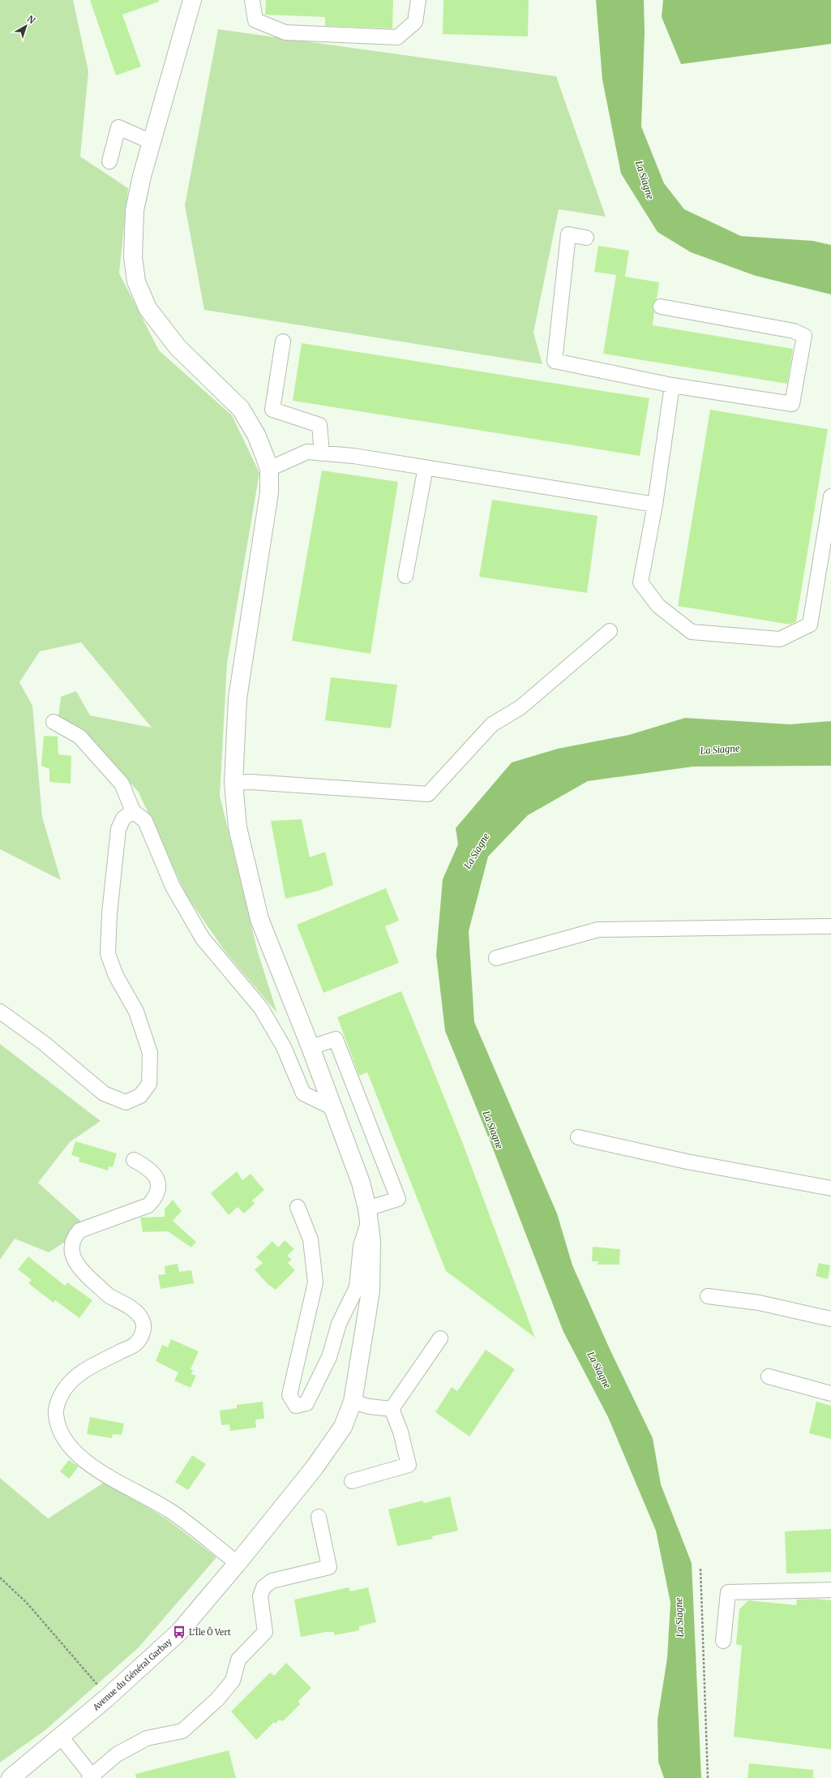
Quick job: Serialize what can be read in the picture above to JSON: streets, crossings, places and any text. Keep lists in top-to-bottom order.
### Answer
{
  "streets": {
    "main road": ["Avenue du Général Garbay"]
  },
  "water": ["La Siagne"],
  "places": {
    "bus stop": ["L'Île Ô Vert"]
  },
  "north": "top right"
}
